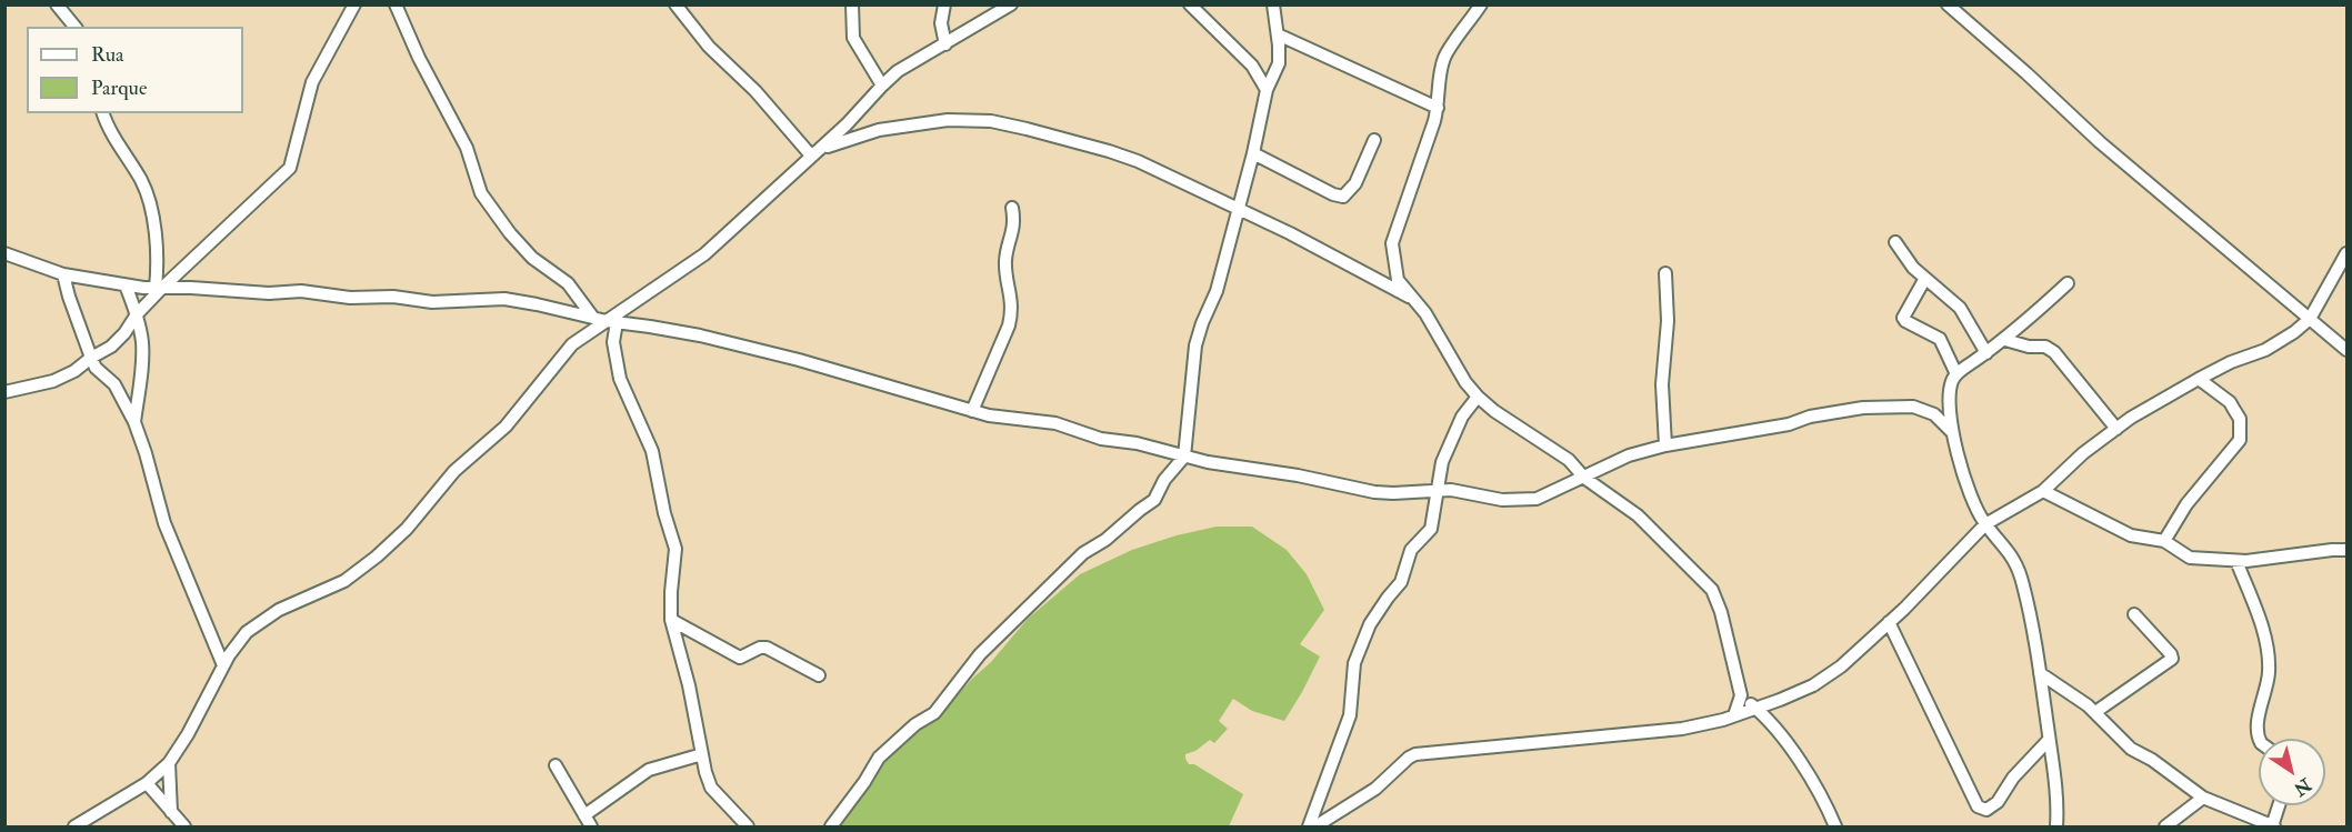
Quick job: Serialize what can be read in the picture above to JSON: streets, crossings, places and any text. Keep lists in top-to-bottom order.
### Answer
{
  "legend": ["Rua", "Parque"],
  "north": "bottom right"
}
